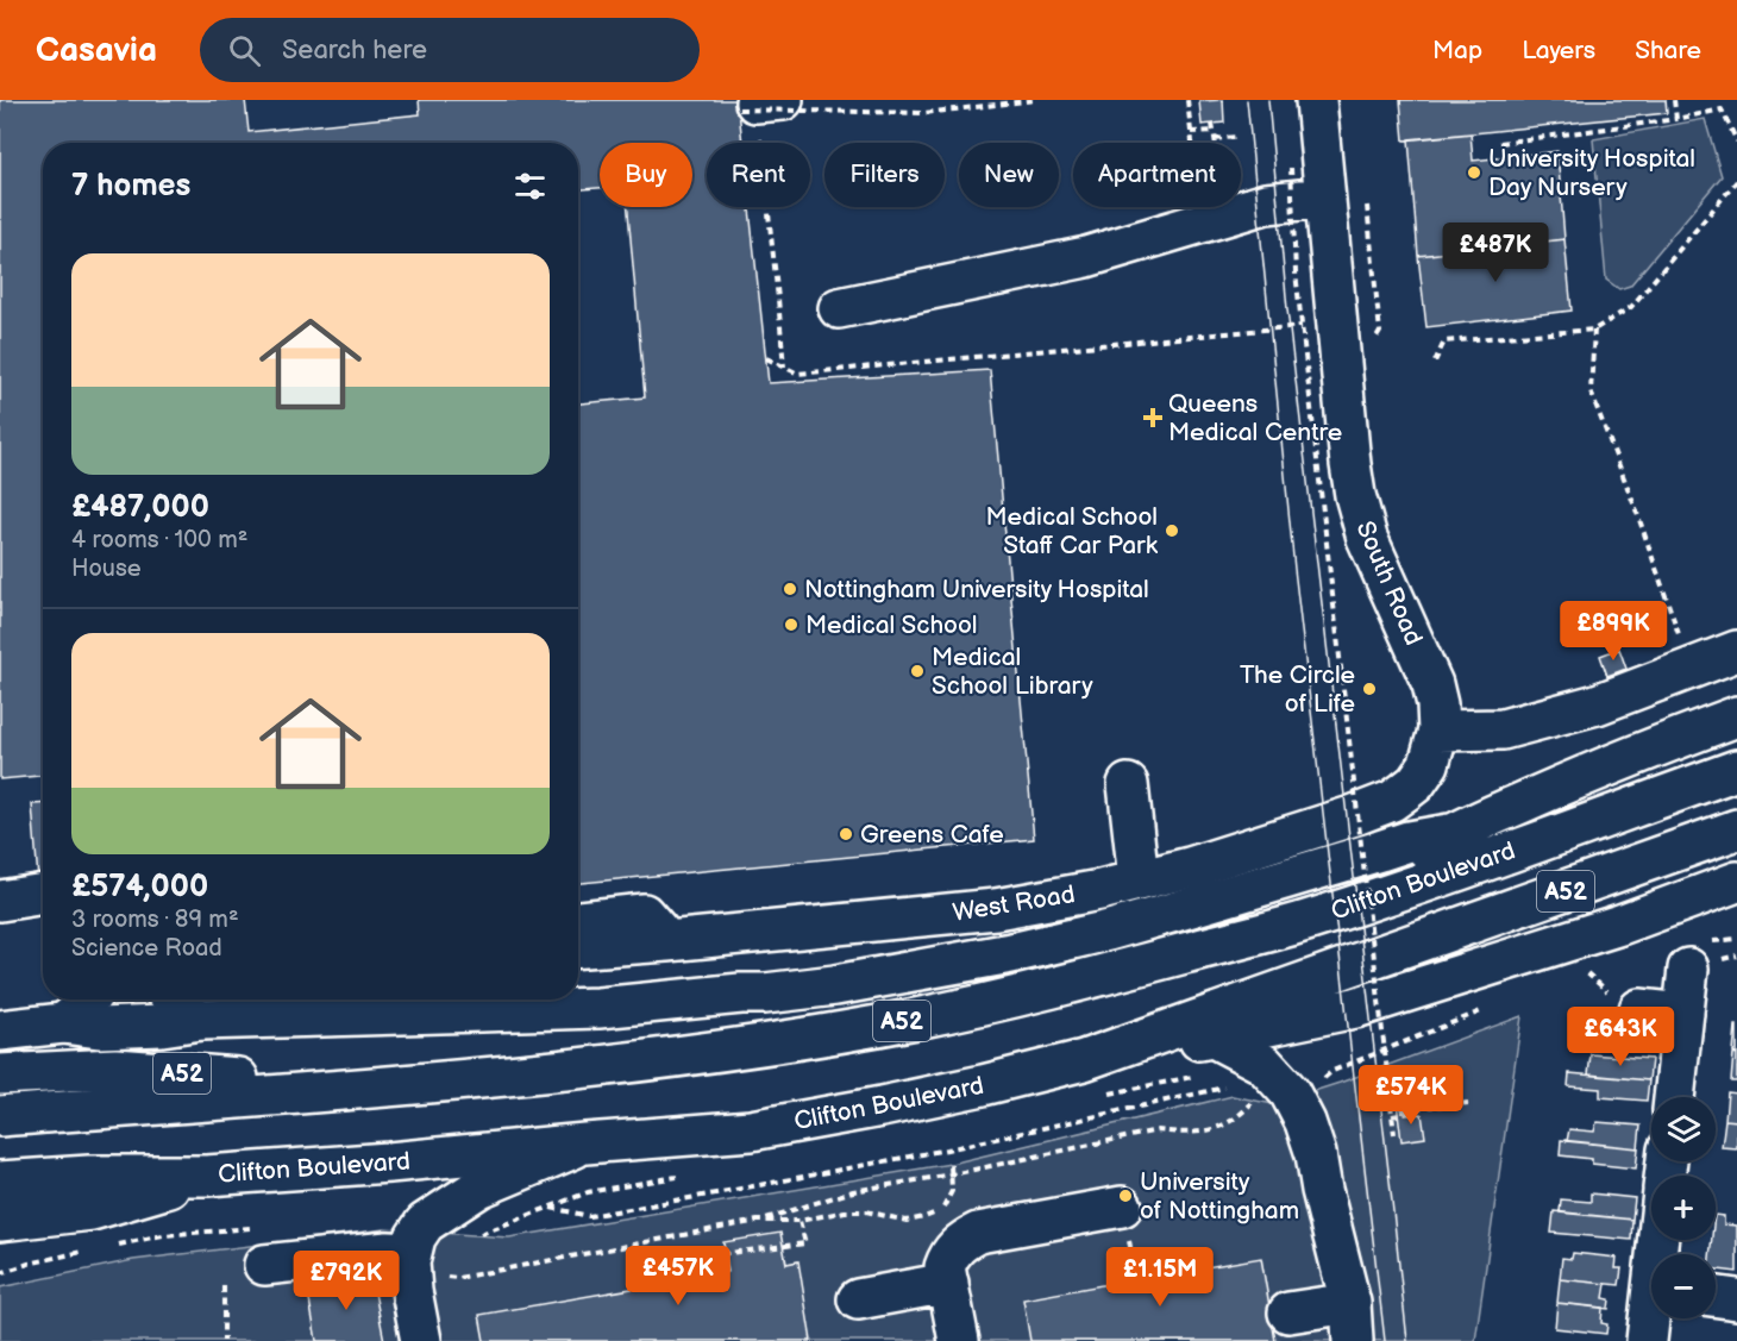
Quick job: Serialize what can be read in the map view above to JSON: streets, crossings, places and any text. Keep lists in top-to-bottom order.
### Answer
{
  "streets": {
    "main road": [
      "South Road",
      "Clifton Boulevard",
      "A52",
      "West Road"
    ]
  },
  "crossings": [
    ["South Road", "West Road"],
    ["Clifton Boulevard", "A52"]
  ],
  "places": {
    "other": [
      "University Hospital Day Nursery",
      "Medical School Staff Car Park",
      "Nottingham University Hospital",
      "Medical School",
      "Medical School Library",
      "The Circle of Life",
      "Greens Cafe",
      "University of Nottingham"
    ],
    "health": ["Queens Medical Centre"]
  },
  "page": {
    "header": "Casavia",
    "search": "Search here",
    "nav": ["Map", "Layers", "Share"],
    "chip": [
      "Buy",
      "Rent",
      "Filters",
      "New",
      "Apartment"
    ],
    "heading": "7 homes",
    "price": [
      "£487K",
      "£899K",
      "£643K",
      "£574K",
      "£457K",
      "£1.15M",
      "£792K"
    ],
    "list": [
      {
        "name": "£487,000",
        "note": "4 rooms · 100 m² · House"
      },
      {
        "name": "£574,000",
        "note": "3 rooms · 89 m² · Science Road"
      }
    ],
    "map_buttons": ["+", "−"]
  }
}
